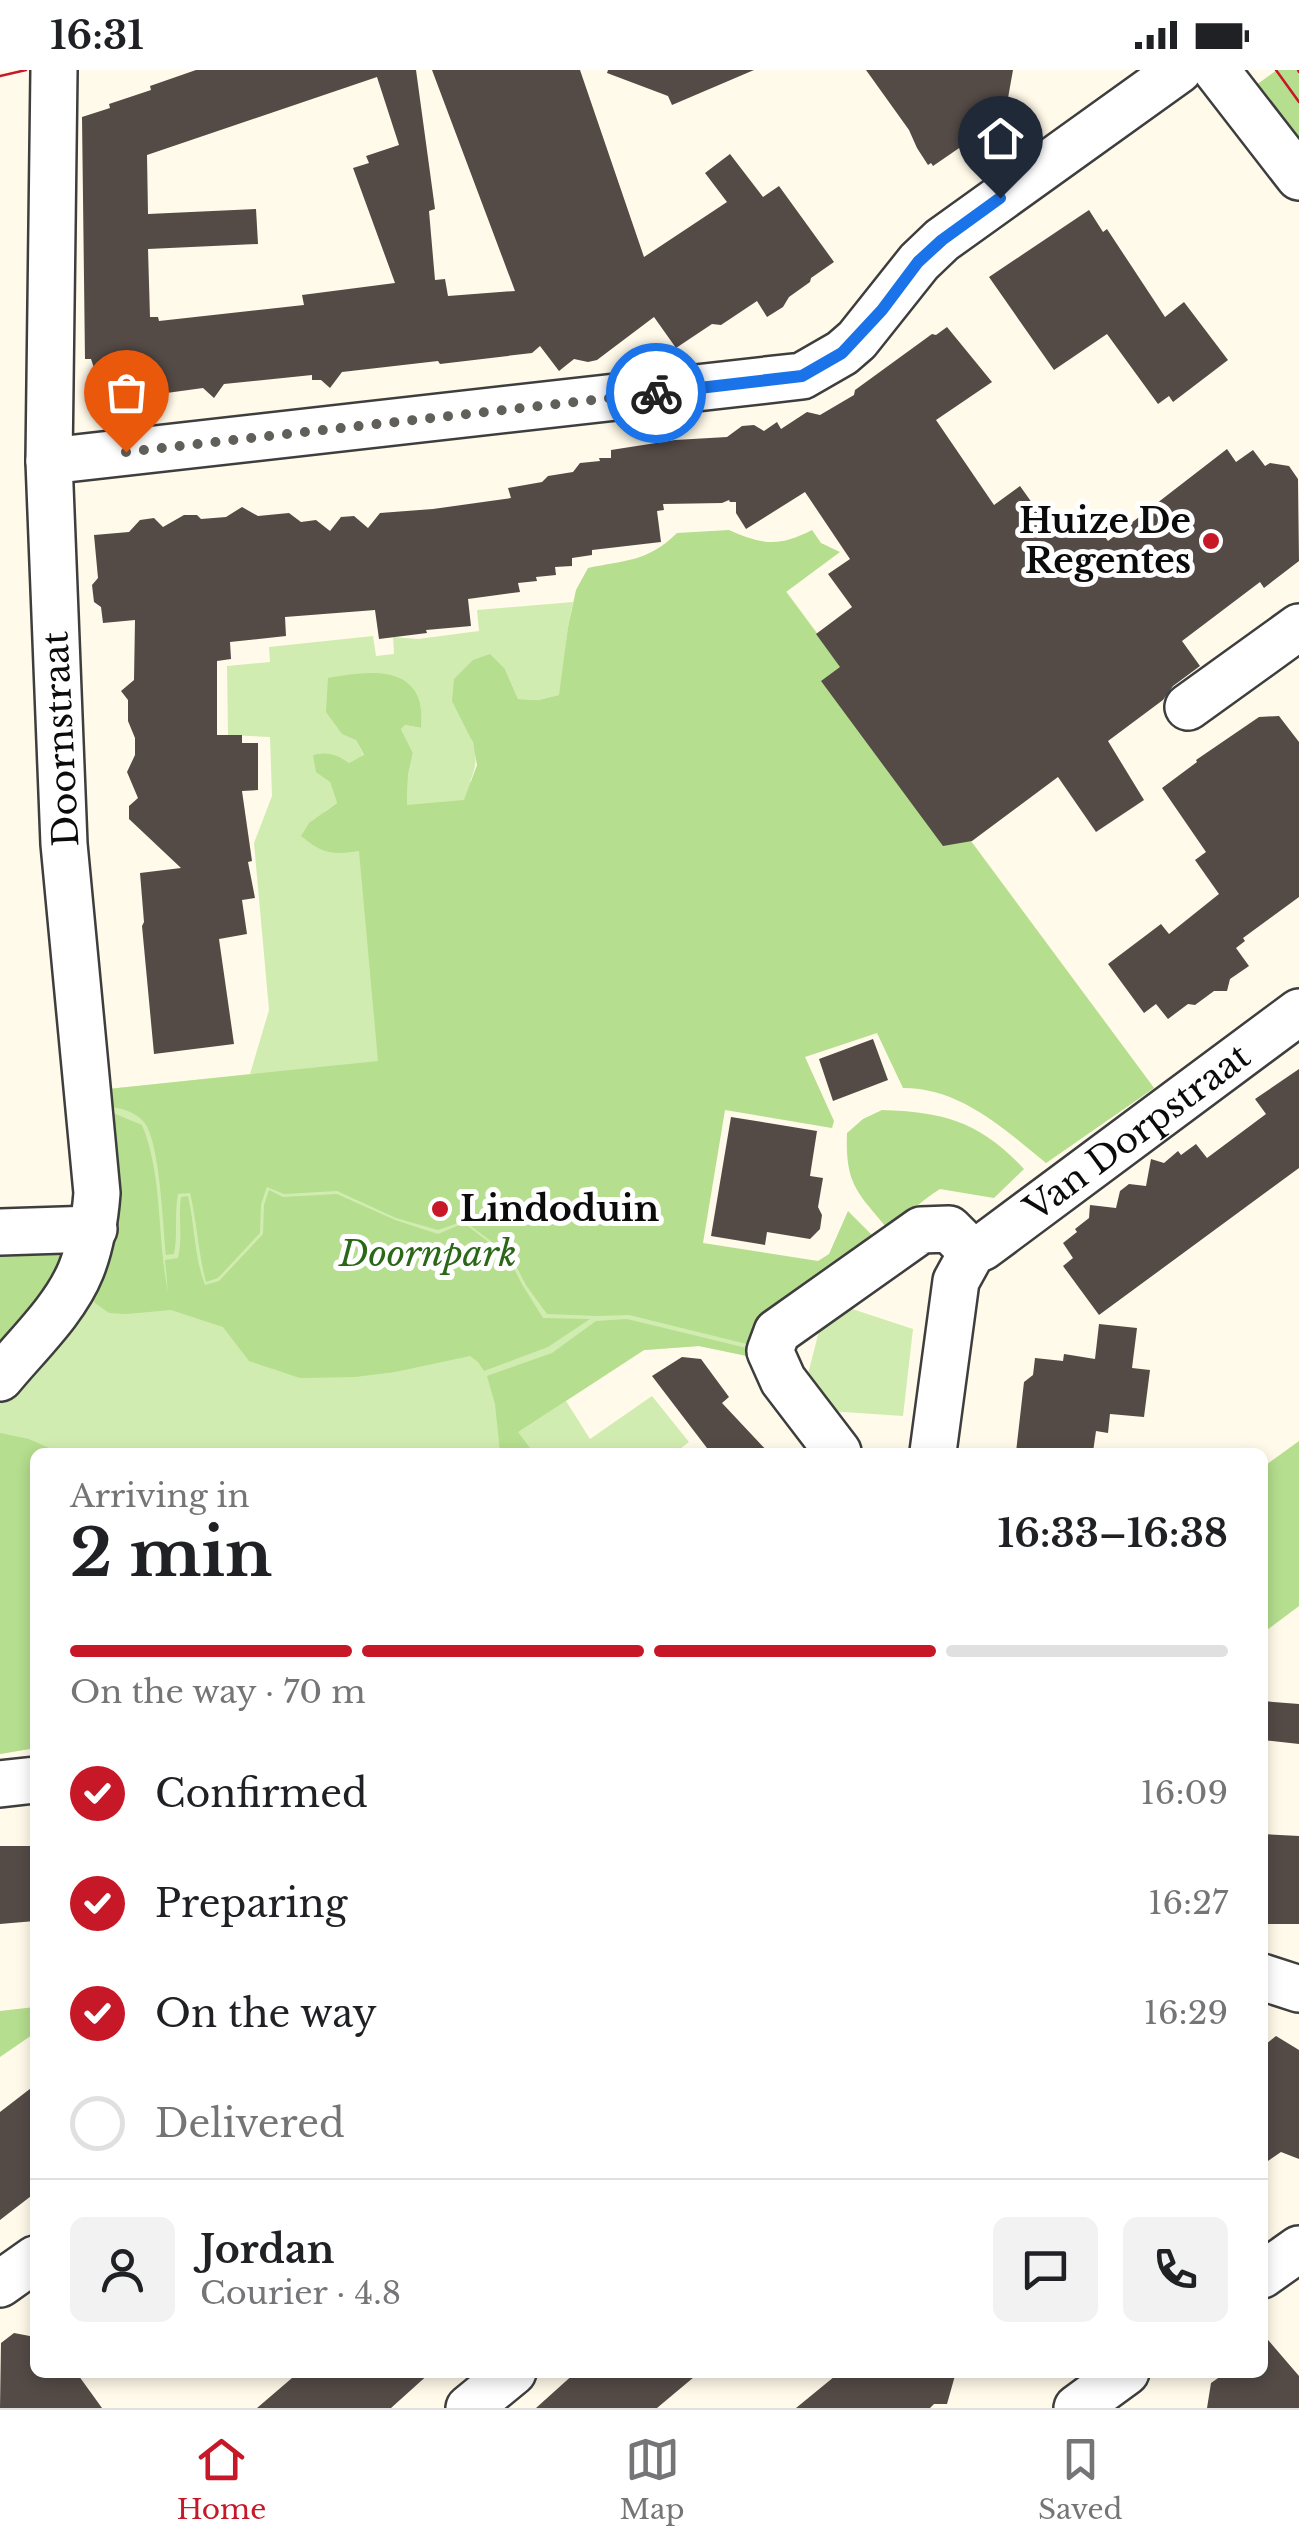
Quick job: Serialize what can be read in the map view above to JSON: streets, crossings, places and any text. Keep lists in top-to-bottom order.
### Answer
{
  "streets": {
    "street": ["Doornstraat", "Van Dorpstraat"]
  },
  "parks": ["Doornpark"],
  "places": ["Huize De Regentes", "Lindoduin"],
  "page": {
    "status": "16:31",
    "heading": ["2 min", "Arriving in", "16:33–16:38"],
    "panel": ["Jordan", "Courier · 4.8"],
    "bar": "On the way · 70 m",
    "list": [
      ["Confirmed", "16:09"],
      ["Preparing", "16:27"],
      ["On the way", "16:29"],
      "Delivered"
    ],
    "tabs": ["Home", "Map", "Saved"]
  }
}
